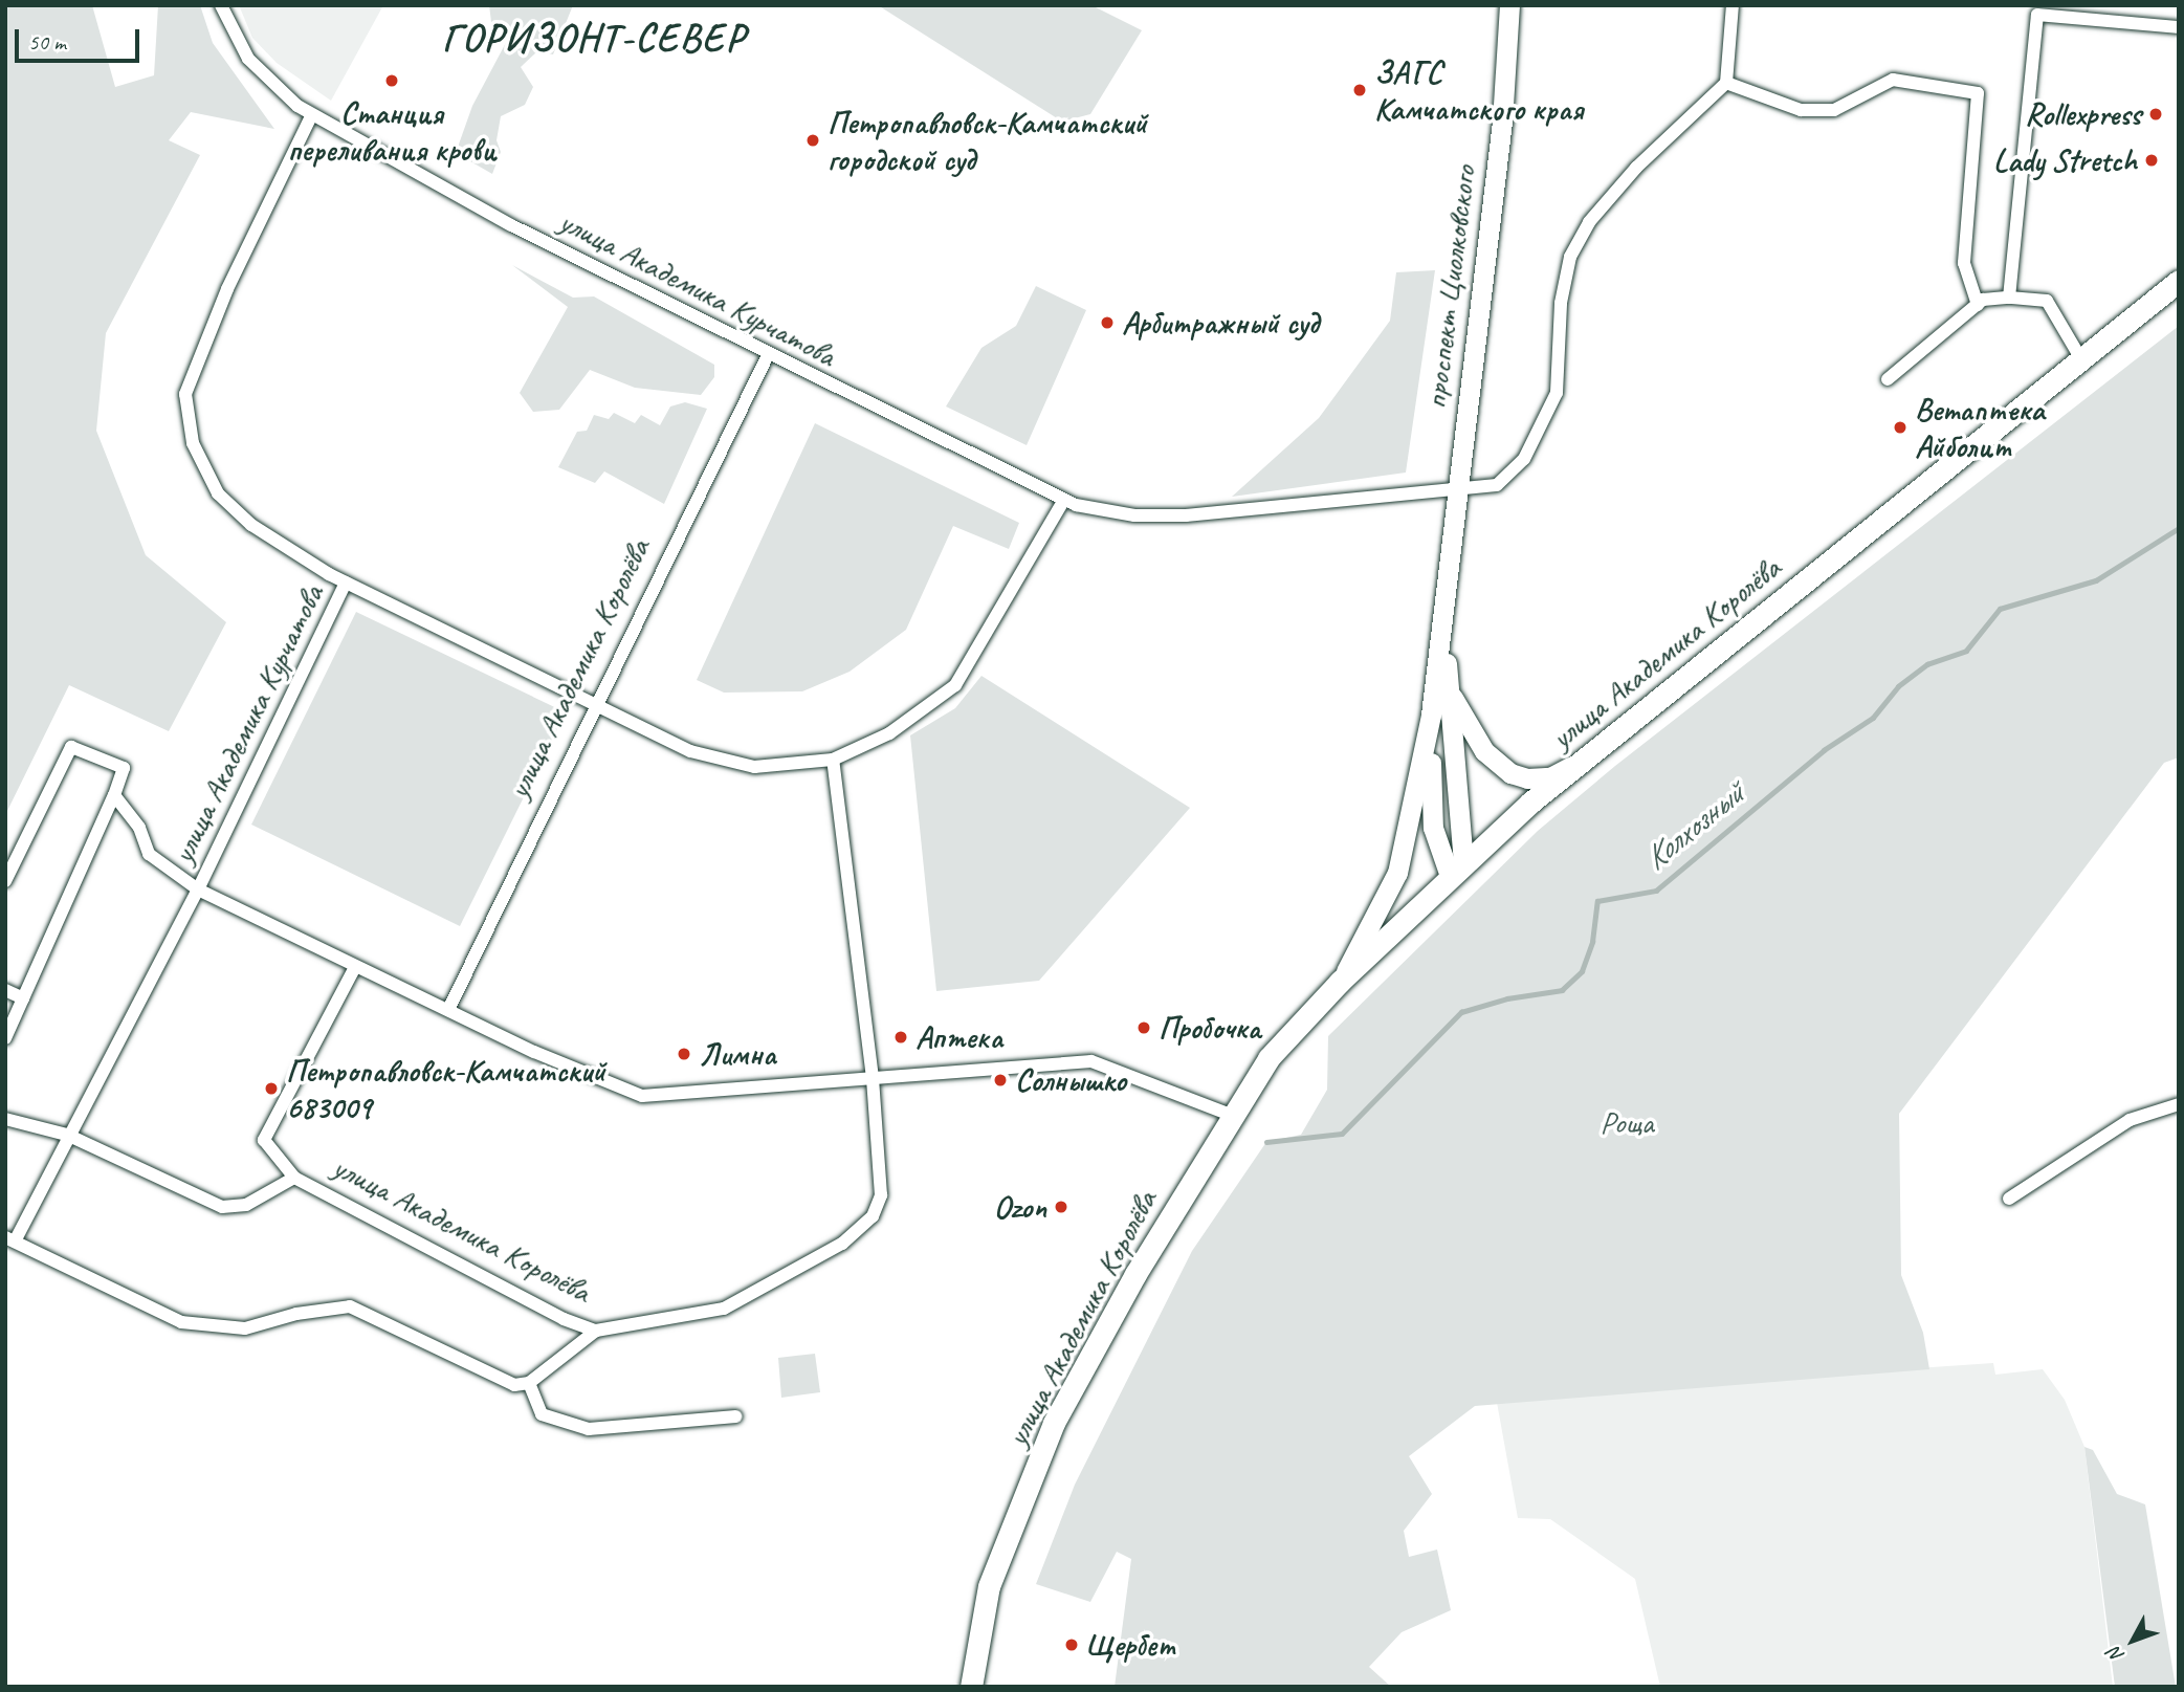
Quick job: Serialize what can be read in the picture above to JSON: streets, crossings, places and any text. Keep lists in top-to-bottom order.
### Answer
{
  "streets": {
    "main road": ["проспект Циолковского", "улица Академика Королёва"],
    "street": ["улица Академика Курчатова"]
  },
  "crossings": [
    ["проспект Циолковского", "улица Академика Курчатова"],
    ["проспект Циолковского", "улица Академика Королёва"],
    ["улица Академика Курчатова", "улица Академика Королёва"]
  ],
  "districts": ["ГОРИЗОНТ-СЕВЕР"],
  "water": ["Колхозный"],
  "parks": ["Роща"],
  "places": [
    "Станция переливания крови",
    "ЗАГС Камчатского края",
    "Rollexpress",
    "Петропавловск-Камчатский городской суд",
    "Lady Stretch",
    "Арбитражный суд",
    "Ветаптека Айболит",
    "Пробочка",
    "Аптека",
    "Лимна",
    "Солнышко",
    "Петропавловск-Камчатский 683009",
    "Ozon",
    "Щербет"
  ],
  "scale_bar": "50 m",
  "north": "bottom left"
}
